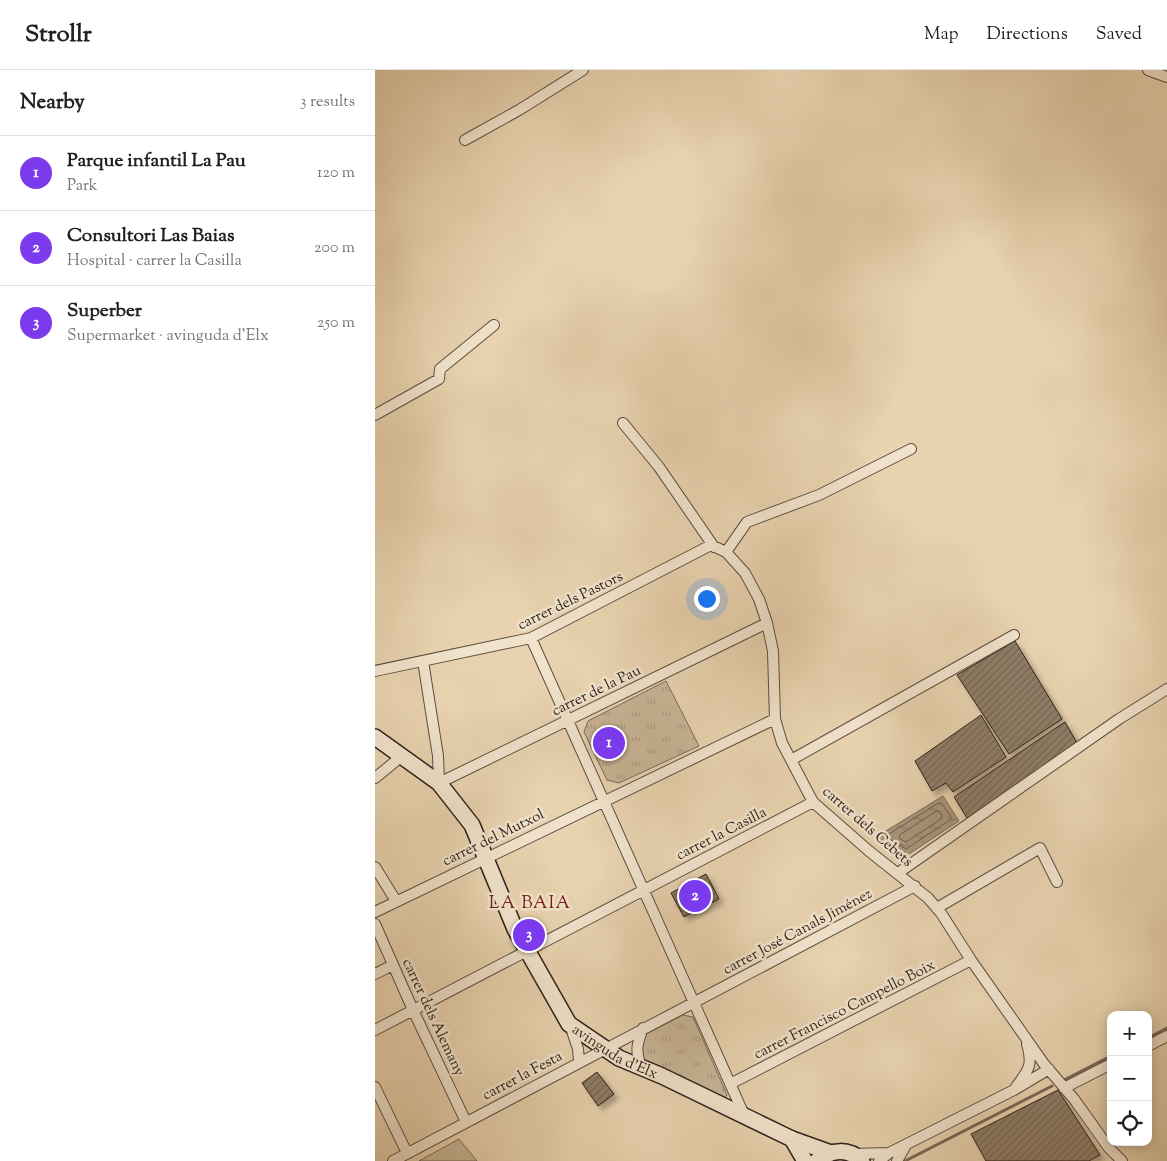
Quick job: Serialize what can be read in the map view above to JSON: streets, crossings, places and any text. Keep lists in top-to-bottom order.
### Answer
{
  "streets": {
    "main road": ["avinguda d'Elx"],
    "street": [
      "carrer dels Pastors",
      "carrer de la Pau",
      "carrer dels Cebets",
      "carrer la Casilla",
      "carrer del Mutxol",
      "carrer José Canals Jiménez",
      "carrer Francisco Campello Boix",
      "carrer dels Alemany",
      "carrer la Festa"
    ]
  },
  "crossings": [
    ["carrer dels Pastors", "carrer dels Cebets"],
    ["carrer de la Pau", "carrer dels Cebets"],
    ["carrer de la Pau", "avinguda d'Elx"],
    ["carrer dels Cebets", "carrer la Casilla"],
    ["carrer dels Cebets", "carrer del Mutxol"],
    ["carrer dels Cebets", "carrer José Canals Jiménez"],
    ["carrer dels Cebets", "carrer Francisco Campello Boix"],
    ["carrer la Casilla", "carrer dels Alemany"],
    ["carrer la Casilla", "avinguda d'Elx"],
    ["carrer del Mutxol", "avinguda d'Elx"],
    ["carrer José Canals Jiménez", "carrer la Festa"],
    ["carrer dels Alemany", "carrer la Festa"],
    ["avinguda d'Elx", "carrer la Festa"]
  ],
  "districts": ["LA BAIA"],
  "page": {
    "header": "Strollr",
    "nav": ["Map", "Directions", "Saved"],
    "heading": ["Nearby", "3 results"],
    "list": [
      {
        "mark": "1",
        "name": "Parque infantil La Pau",
        "note": "Park",
        "value": "120 m"
      },
      {
        "mark": "2",
        "name": "Consultori Las Baias",
        "note": "Hospital · carrer la Casilla",
        "value": "200 m"
      },
      {
        "mark": "3",
        "name": "Superber",
        "note": "Supermarket · avinguda d'Elx",
        "value": "250 m"
      }
    ],
    "pins": ["1", "2", "3"],
    "map_buttons": ["+", "−"]
  }
}
